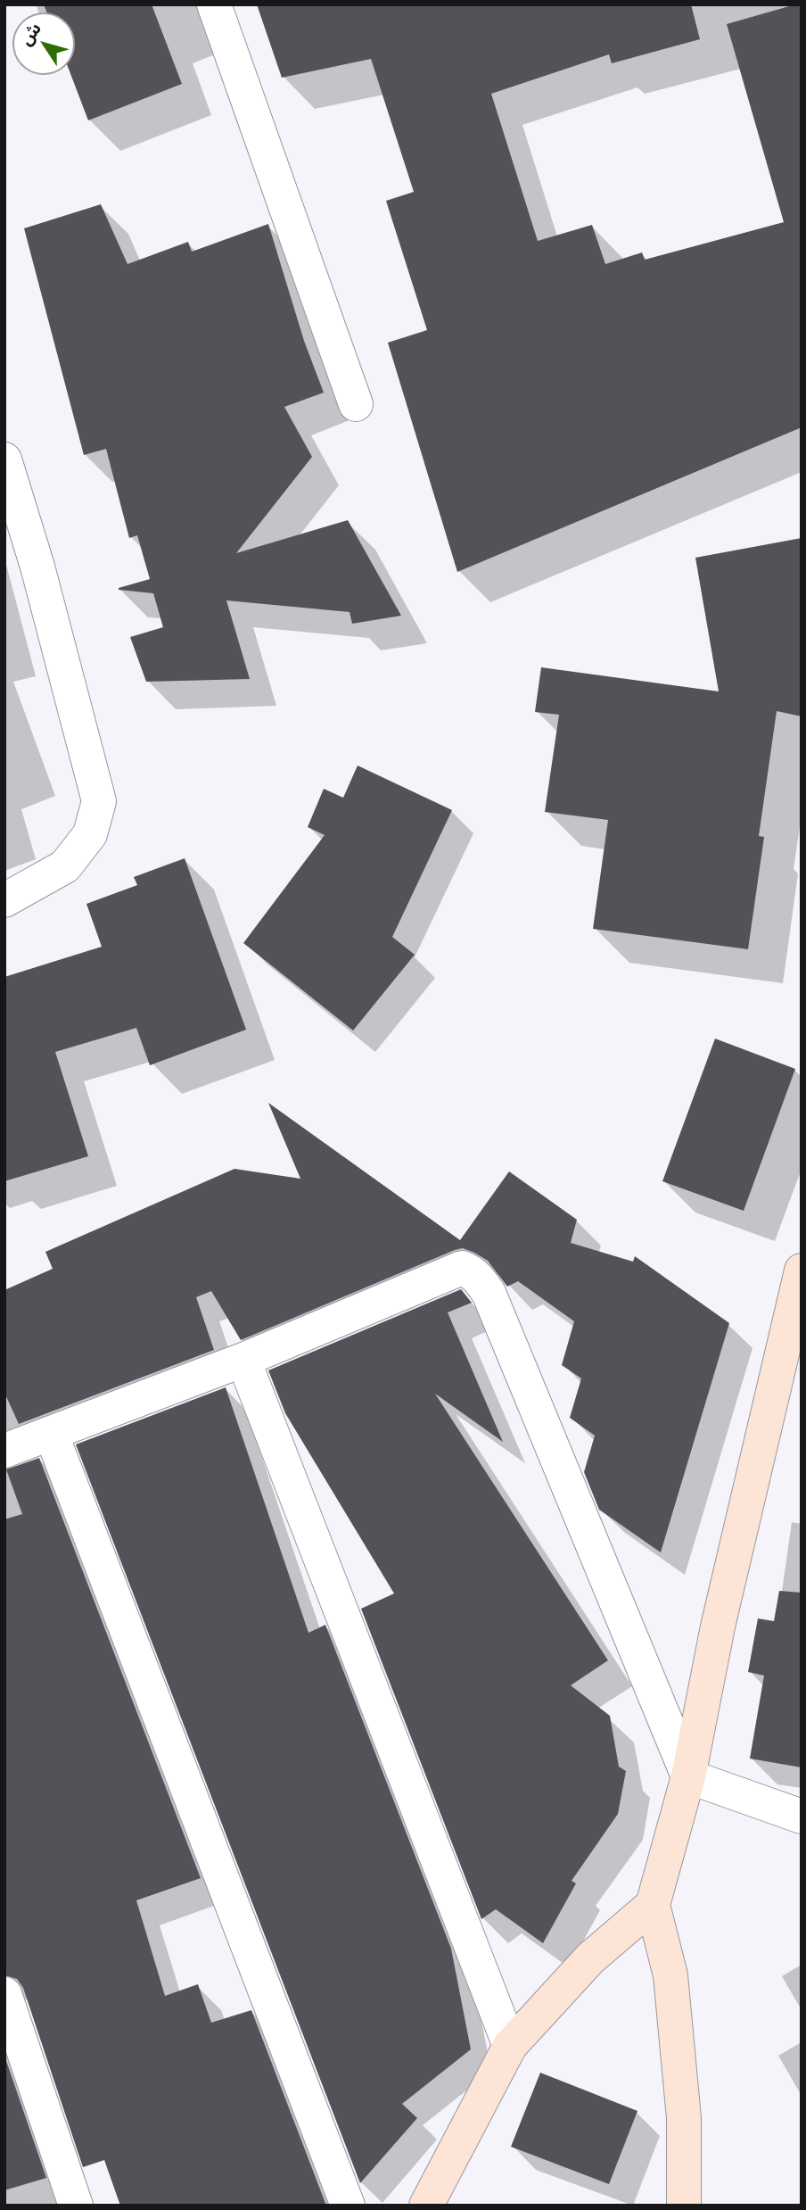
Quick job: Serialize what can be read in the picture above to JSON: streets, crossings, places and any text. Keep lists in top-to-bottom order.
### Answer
{
  "north": "top left"
}
